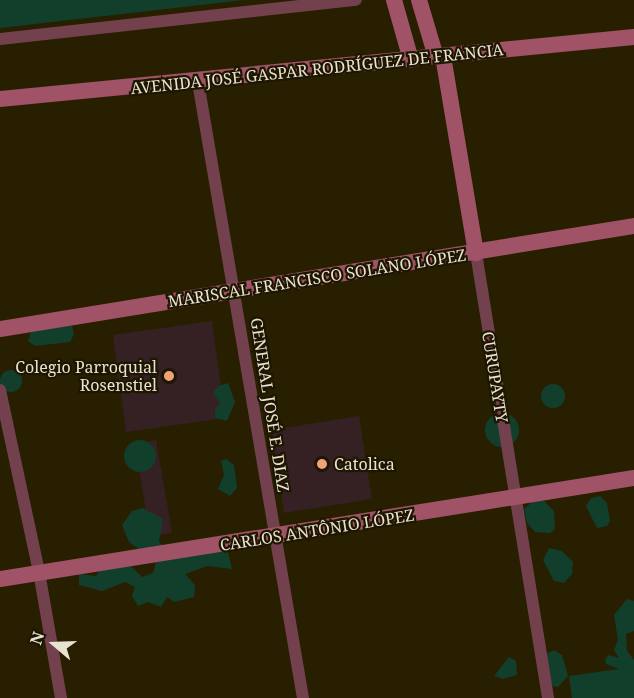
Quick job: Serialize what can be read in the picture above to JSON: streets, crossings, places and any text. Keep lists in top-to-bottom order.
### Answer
{
  "streets": {
    "street": [
      "AVENIDA JOSÉ GASPAR RODRÍGUEZ DE FRANCIA",
      "MARISCAL FRANCISCO SOLANO LÓPEZ",
      "CURUPAYTY",
      "GENERAL JOSÉ E. DIAZ",
      "CARLOS ANTÔNIO LÓPEZ"
    ]
  },
  "crossings": [
    ["AVENIDA JOSÉ GASPAR RODRÍGUEZ DE FRANCIA", "CURUPAYTY"],
    ["AVENIDA JOSÉ GASPAR RODRÍGUEZ DE FRANCIA", "GENERAL JOSÉ E. DIAZ"],
    ["MARISCAL FRANCISCO SOLANO LÓPEZ", "CURUPAYTY"],
    ["MARISCAL FRANCISCO SOLANO LÓPEZ", "GENERAL JOSÉ E. DIAZ"],
    ["CURUPAYTY", "CARLOS ANTÔNIO LÓPEZ"],
    ["GENERAL JOSÉ E. DIAZ", "CARLOS ANTÔNIO LÓPEZ"]
  ],
  "places": ["Colegio Parroquial Rosenstiel", "Catolica"],
  "north": "left"
}
